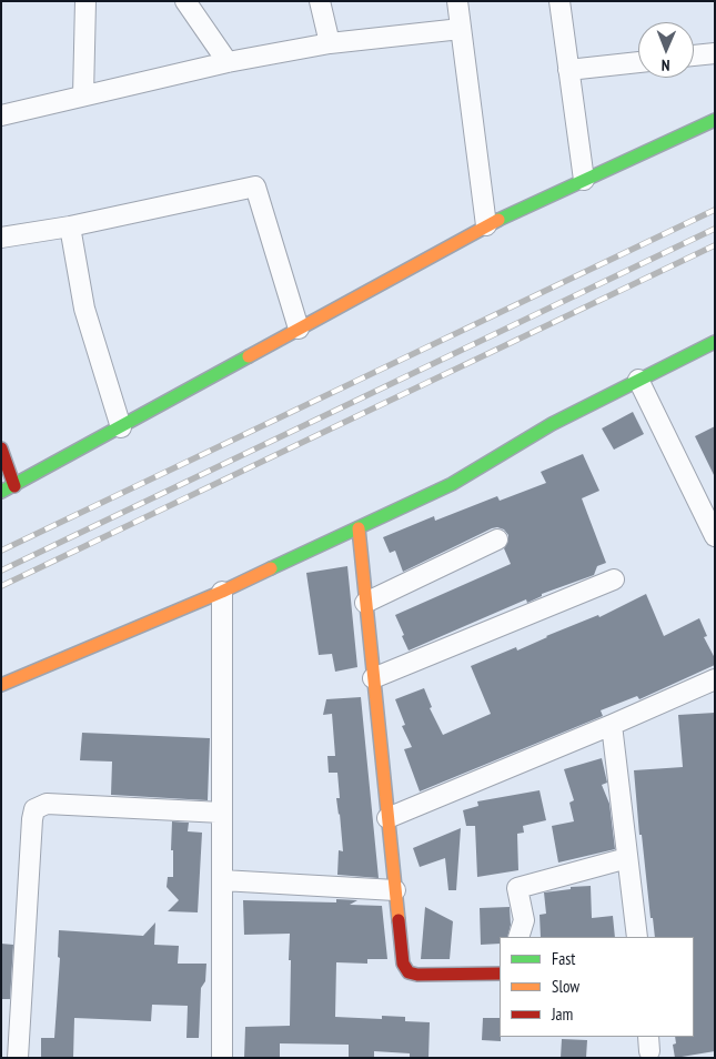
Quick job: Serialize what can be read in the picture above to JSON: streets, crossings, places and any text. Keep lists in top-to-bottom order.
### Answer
{
  "legend": ["Fast", "Slow", "Jam"],
  "north": "bottom"
}
